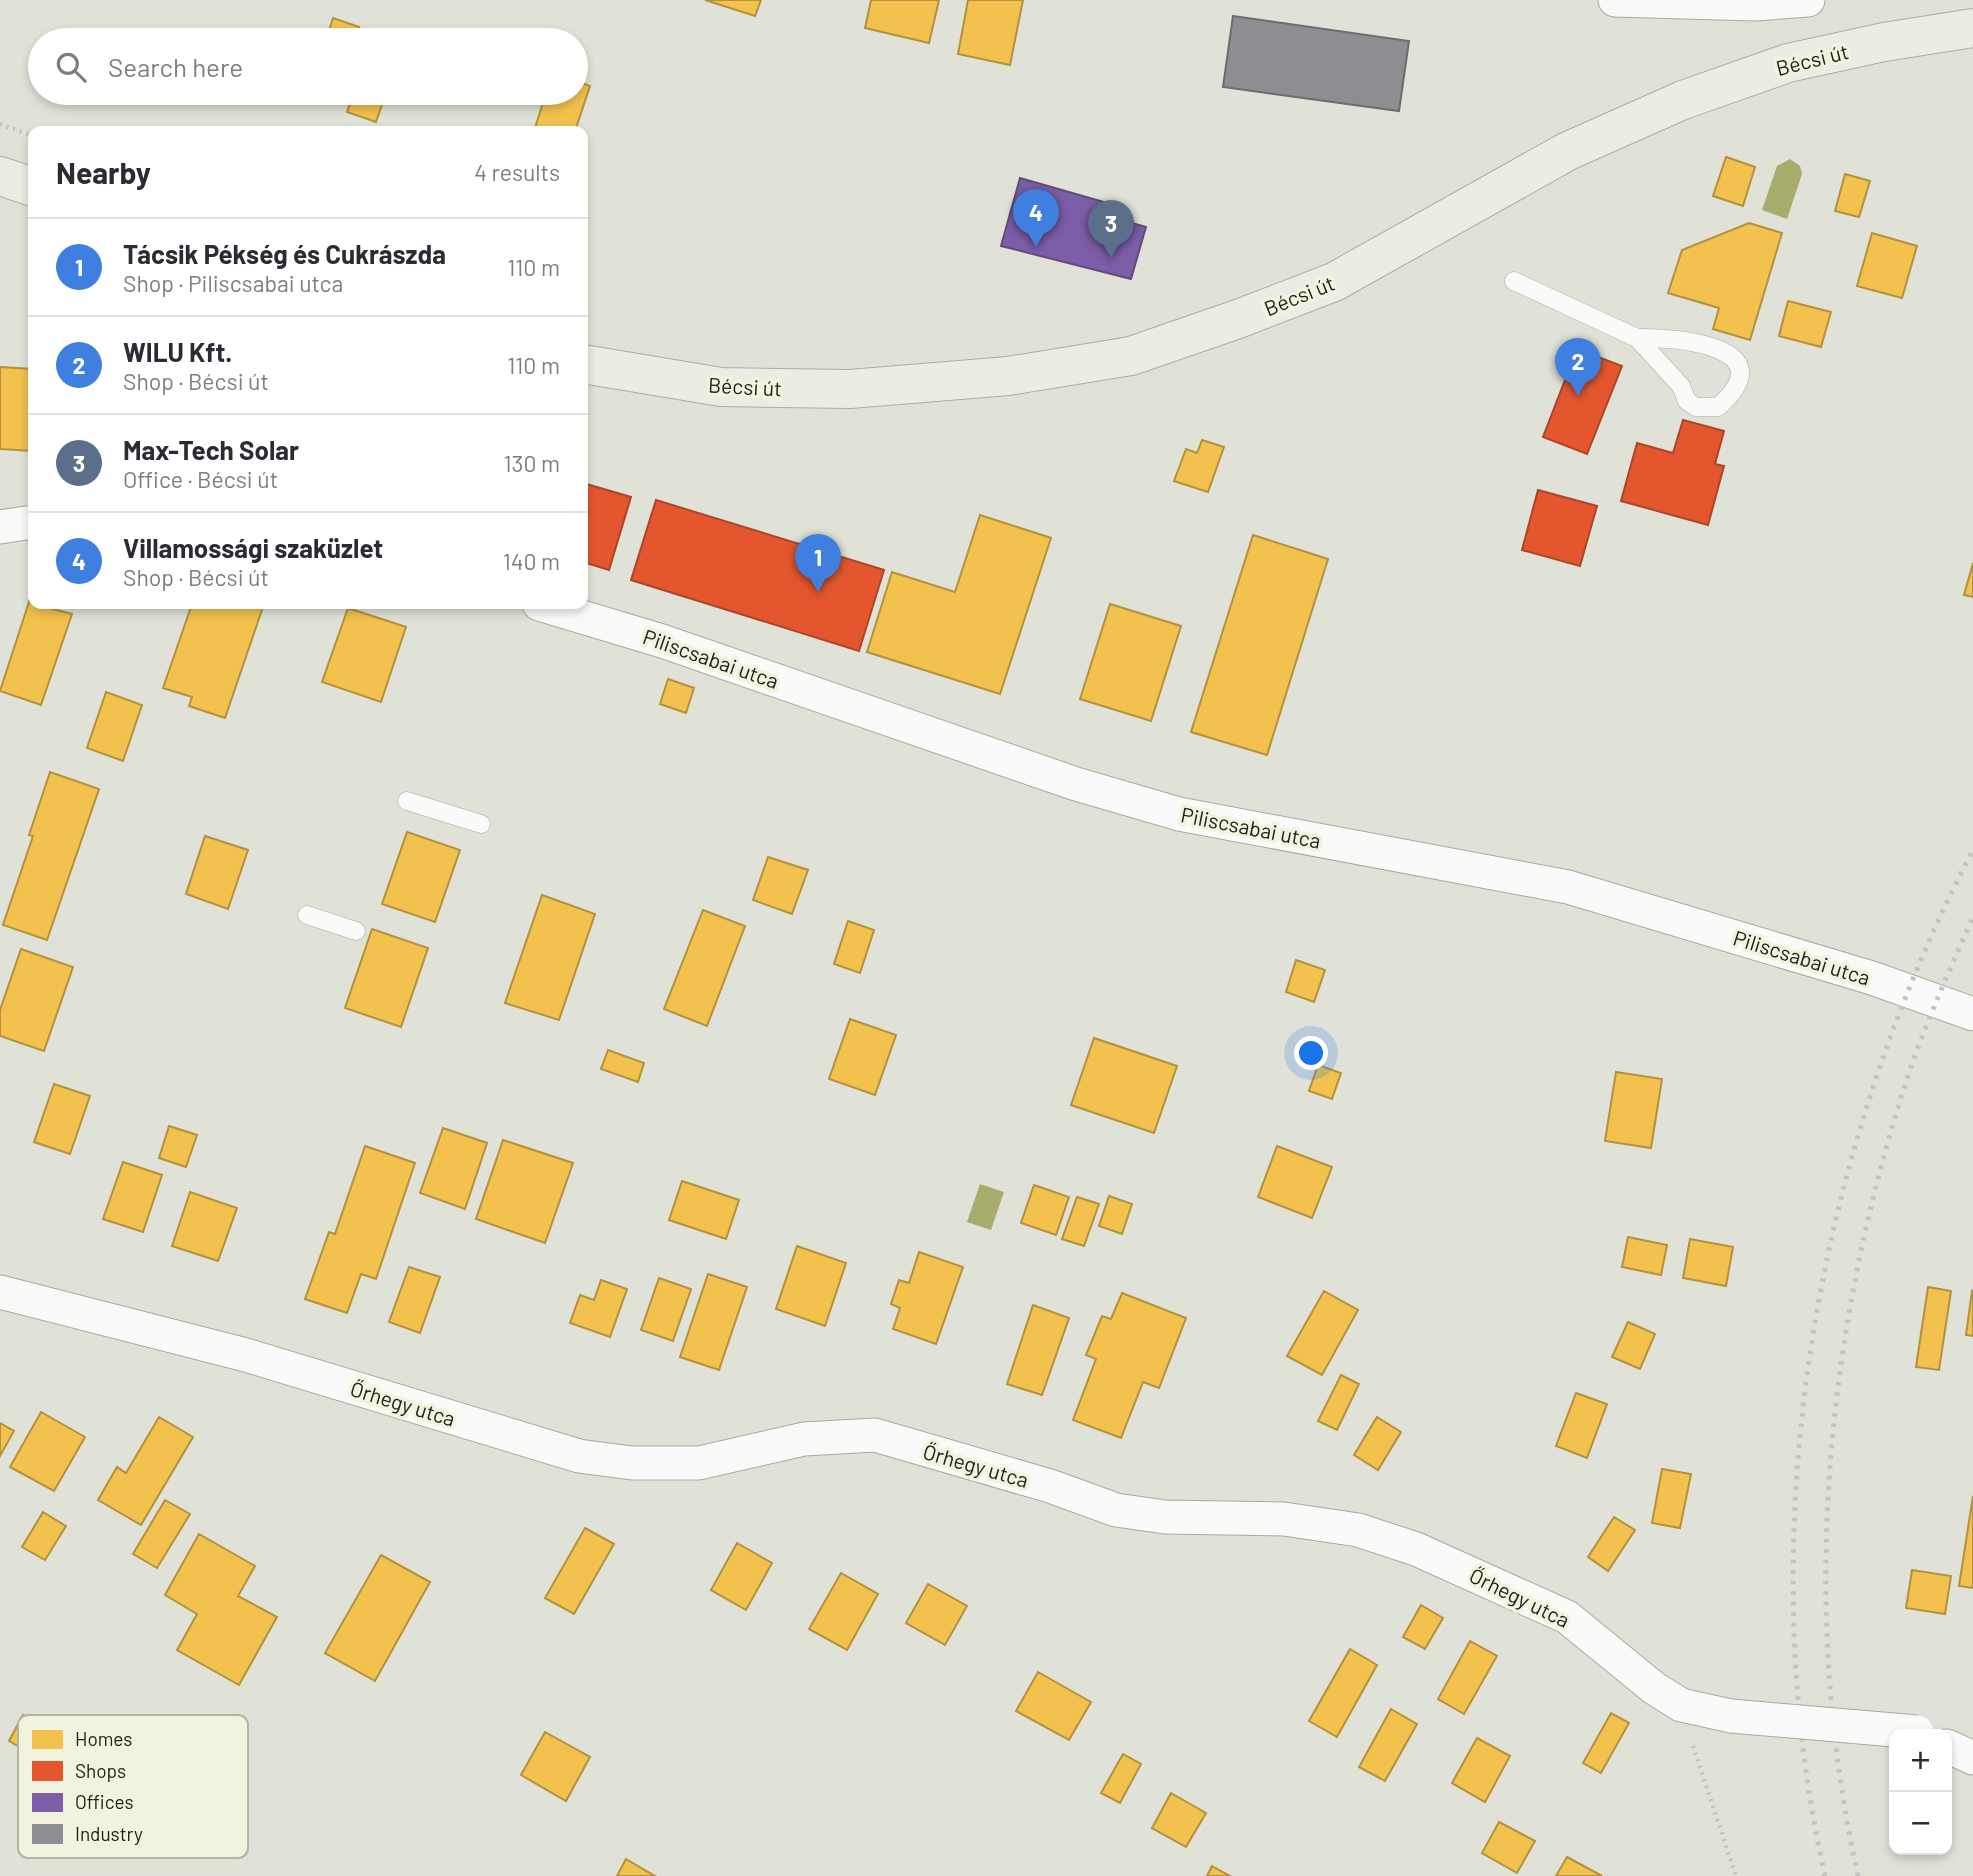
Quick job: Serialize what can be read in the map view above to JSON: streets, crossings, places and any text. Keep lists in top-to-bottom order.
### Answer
{
  "streets": {
    "main road": ["Bécsi út"],
    "street": ["Piliscsabai utca", "Őrhegy utca"]
  },
  "legend": [
    "Homes",
    "Shops",
    "Offices",
    "Industry"
  ],
  "page": {
    "search": "Search here",
    "heading": ["Nearby", "4 results"],
    "pins": [
      "4",
      "3",
      "2",
      "1"
    ],
    "list": [
      {
        "mark": "1",
        "name": "Tácsik Pékség és Cukrászda",
        "note": "Shop · Piliscsabai utca",
        "value": "110 m"
      },
      {
        "mark": "2",
        "name": "WILU Kft.",
        "note": "Shop · Bécsi út",
        "value": "110 m"
      },
      {
        "mark": "3",
        "name": "Max-Tech Solar",
        "note": "Office · Bécsi út",
        "value": "130 m"
      },
      {
        "mark": "4",
        "name": "Villamossági szaküzlet",
        "note": "Shop · Bécsi út",
        "value": "140 m"
      }
    ],
    "map_buttons": ["+", "−"]
  }
}
